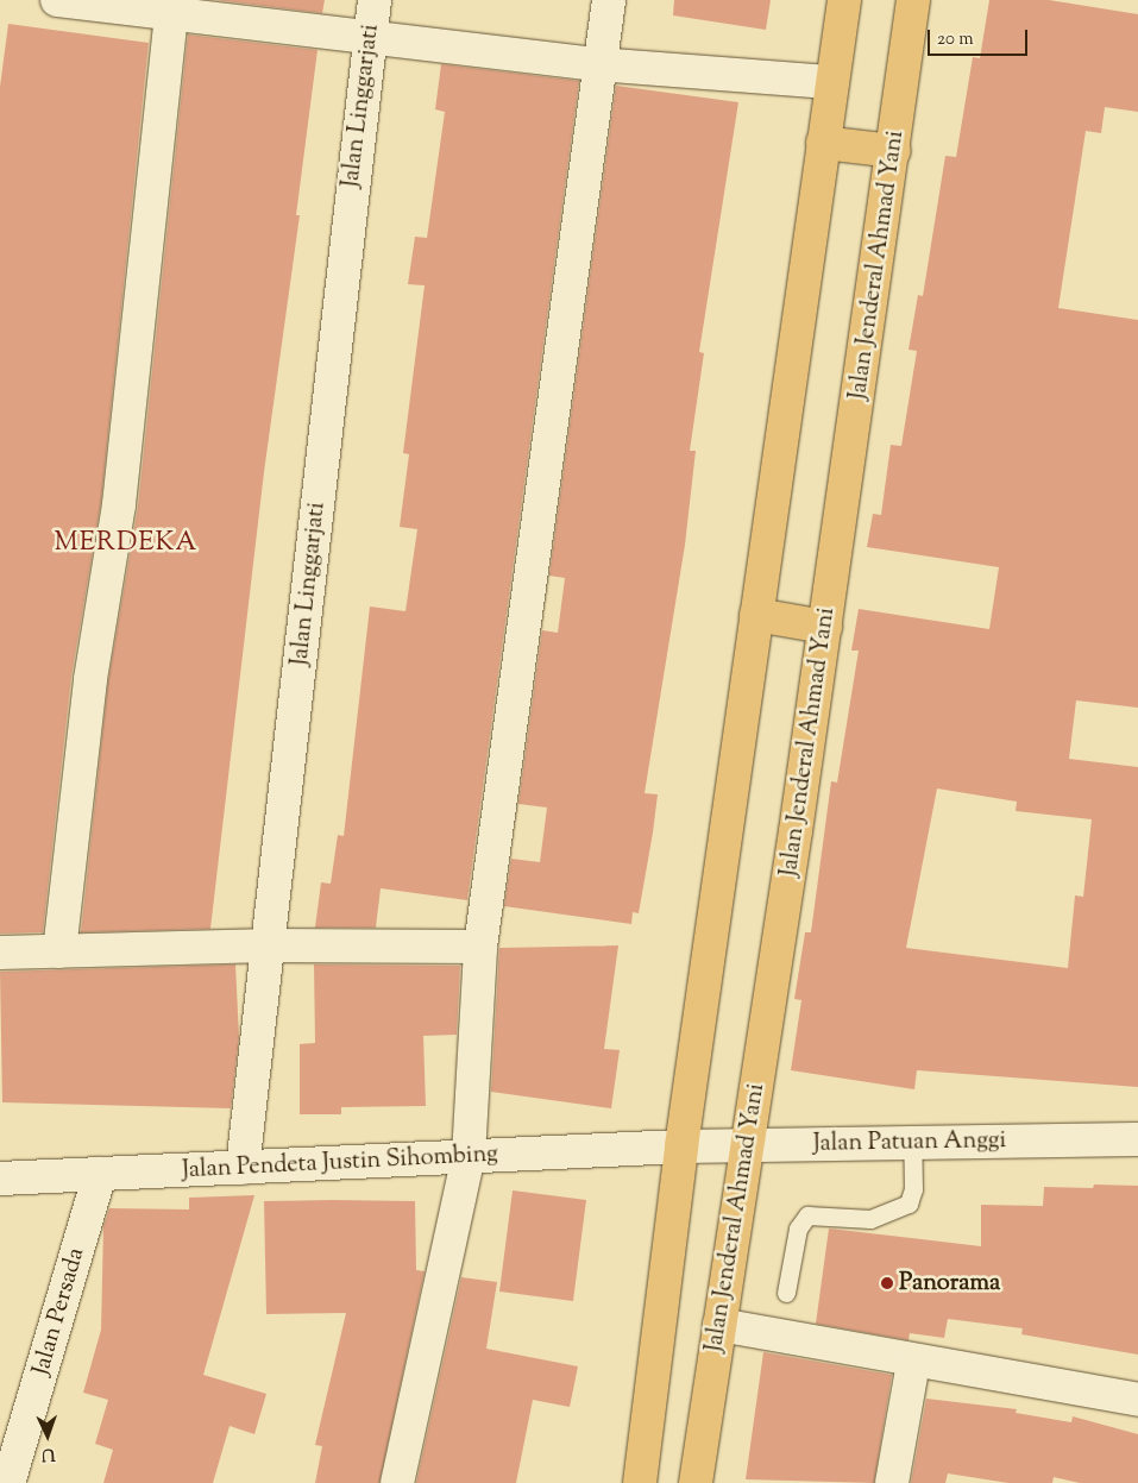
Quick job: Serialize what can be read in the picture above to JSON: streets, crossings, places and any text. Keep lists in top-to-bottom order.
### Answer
{
  "streets": {
    "main road": ["Jalan Jenderal Ahmad Yani"],
    "street": [
      "Jalan Linggarjati",
      "Jalan Patuan Anggi",
      "Jalan Pendeta Justin Sihombing",
      "Jalan Persada"
    ]
  },
  "crossings": [
    ["Jalan Linggarjati", "Jalan Pendeta Justin Sihombing"],
    ["Jalan Jenderal Ahmad Yani", "Jalan Patuan Anggi"],
    ["Jalan Patuan Anggi", "Jalan Pendeta Justin Sihombing"],
    ["Jalan Pendeta Justin Sihombing", "Jalan Persada"]
  ],
  "districts": ["MERDEKA"],
  "places": ["Panorama"],
  "scale_bar": "20 m",
  "north": "bottom"
}
